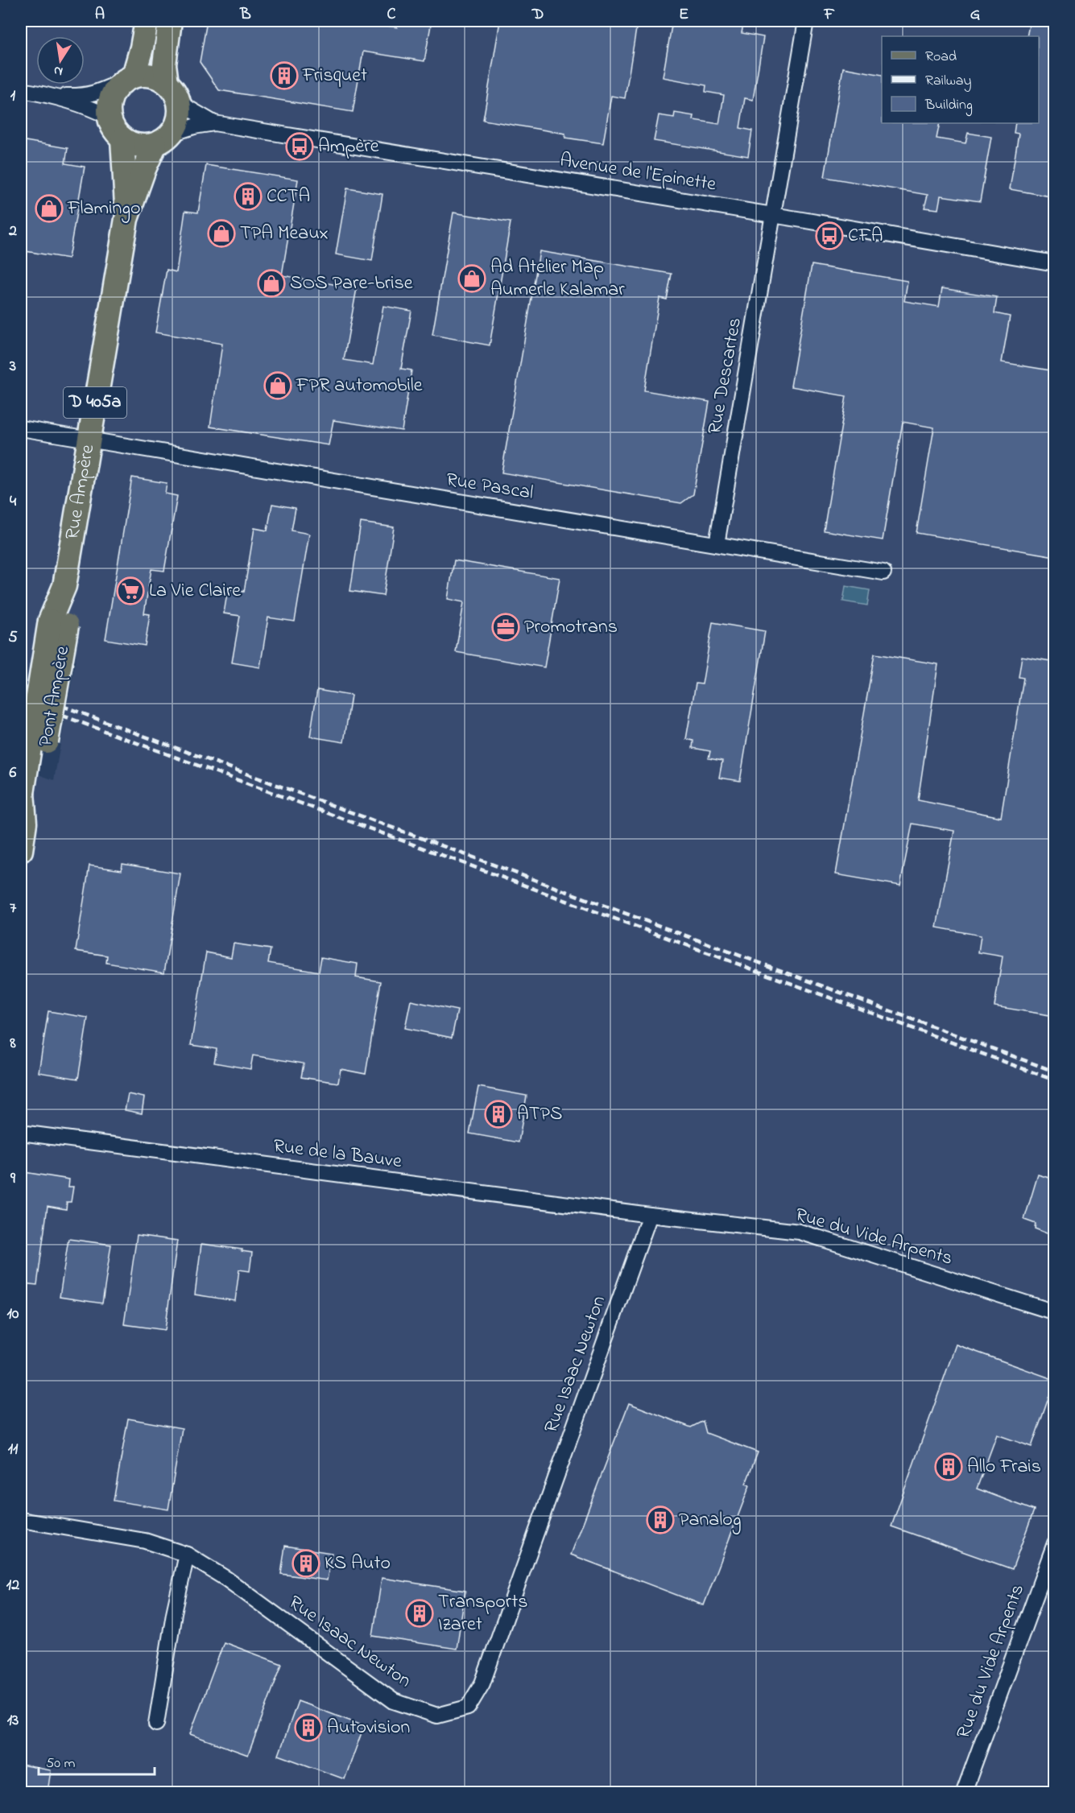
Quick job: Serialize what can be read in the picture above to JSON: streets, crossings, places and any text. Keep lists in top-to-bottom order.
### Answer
{
  "streets": {
    "main road": ["D 405a", "Rue Ampère", "Pont Ampère"],
    "street": [
      "Avenue de l'Epinette",
      "Rue Descartes",
      "Rue Pascal",
      "Rue de la Bauve",
      "Rue du Vide Arpents",
      "Rue Isaac Newton"
    ]
  },
  "crossings": [
    ["Avenue de l'Epinette", "Rue Descartes"],
    ["Avenue de l'Epinette", "Rue Ampère"],
    ["Rue Descartes", "Rue Pascal"],
    ["Rue Pascal", "Rue Ampère"],
    ["Rue Ampère", "Pont Ampère"],
    ["Rue de la Bauve", "Rue du Vide Arpents"],
    ["Rue de la Bauve", "Rue Isaac Newton"],
    ["Rue du Vide Arpents", "Rue Isaac Newton"]
  ],
  "places": {
    "building": [
      "Frisquet",
      "CCTA",
      "ATPS",
      "Allo Frais",
      "Panalog",
      "KS Auto",
      "Transports Izaret",
      "Autovision"
    ],
    "bus stop": ["Ampère", "CFA"],
    "shop": [
      "Flamingo",
      "TPA Meaux",
      "Ad Atelier Map Aumerle Kalamar",
      "SOS Pare-brise",
      "FPR automobile"
    ],
    "supermarket": ["La Vie Claire"],
    "office": ["Promotrans"]
  },
  "legend": ["Road", "Railway", "Building"],
  "scale_bar": "50 m",
  "north": "bottom",
  "grid": {
    "columns": [
      "A",
      "B",
      "C",
      "D",
      "E",
      "F",
      "G"
    ],
    "rows": [
      "1",
      "2",
      "3",
      "4",
      "5",
      "6",
      "7",
      "8",
      "9",
      "10",
      "11",
      "12",
      "13"
    ]
  }
}
